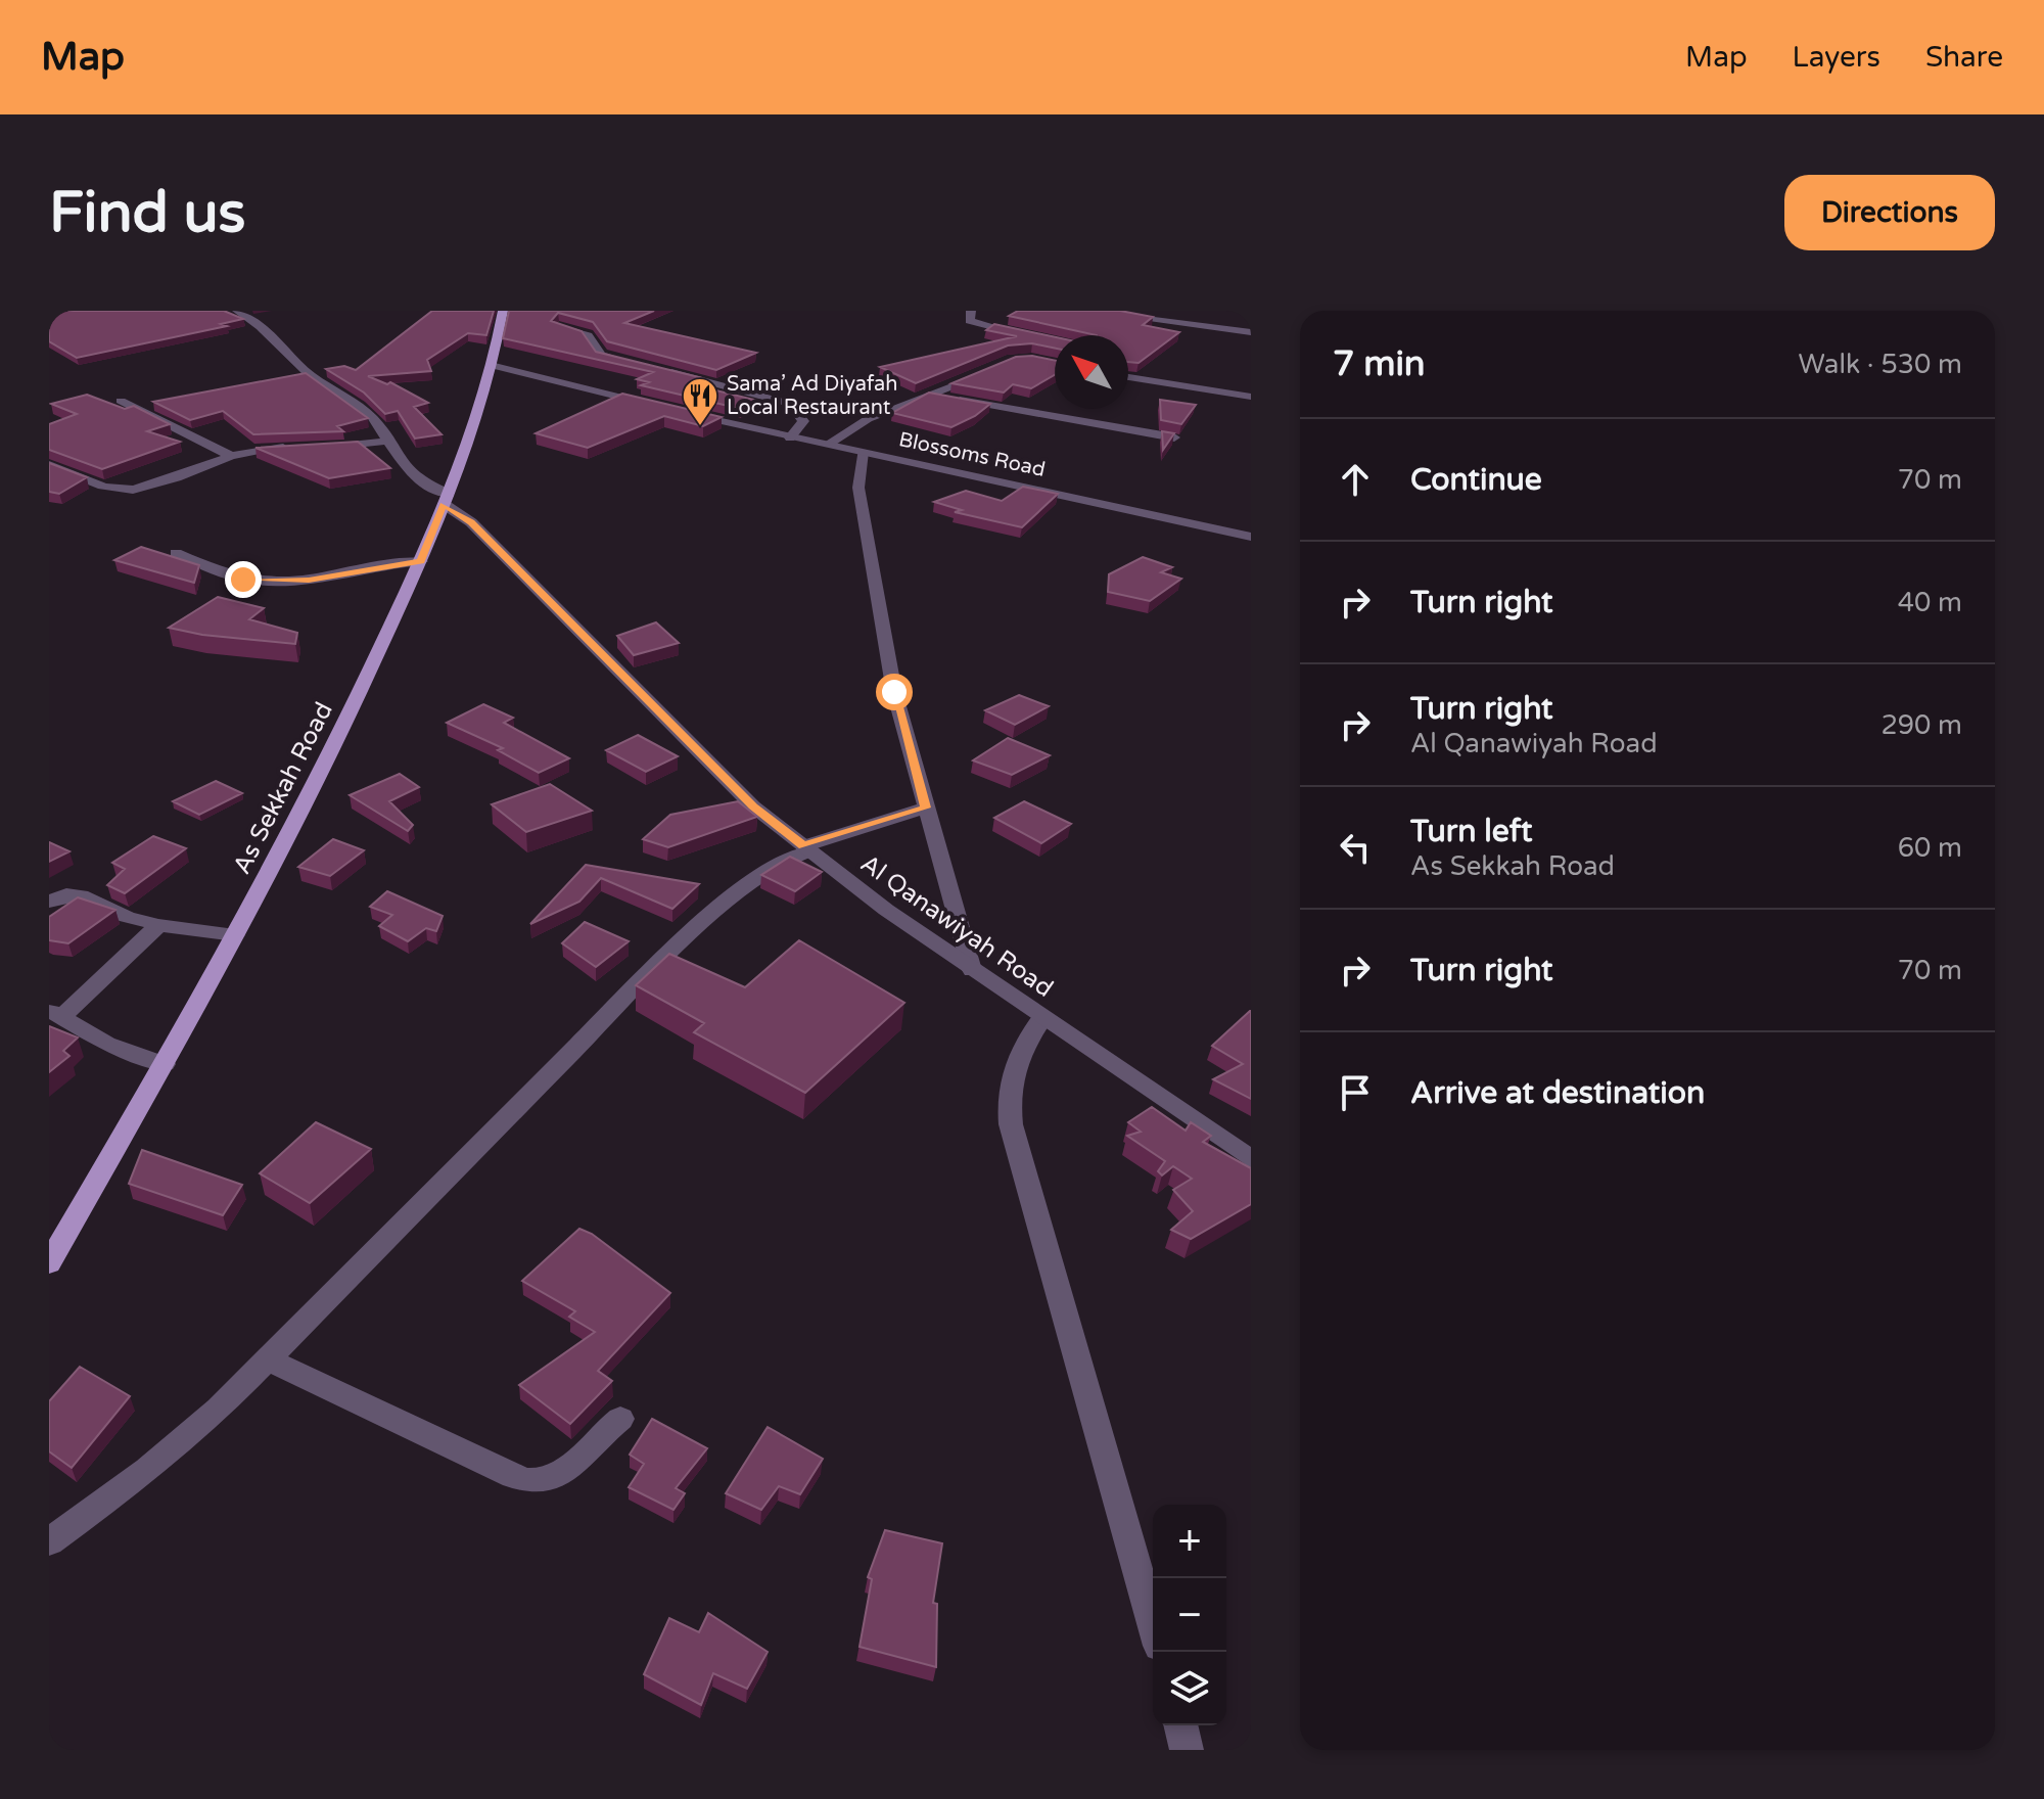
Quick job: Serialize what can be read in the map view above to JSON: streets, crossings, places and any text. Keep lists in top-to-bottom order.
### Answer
{
  "streets": {
    "main road": ["As Sekkah Road"],
    "street": ["Blossoms Road", "Al Qanawiyah Road"]
  },
  "crossings": [
    ["As Sekkah Road", "Al Qanawiyah Road"]
  ],
  "places": {
    "restaurant": ["Sama’ Ad Diyafah Local Restaurant"]
  },
  "north": "top left",
  "page": {
    "header": "Map",
    "nav": ["Map", "Layers", "Share"],
    "buttons": "Directions",
    "title": "Find us",
    "heading": ["7 min", "Walk · 530 m"],
    "list": [
      ["Continue", "70 m"],
      ["Turn right", "40 m"],
      ["Turn right", "Al Qanawiyah Road", "290 m"],
      ["Turn left", "As Sekkah Road", "60 m"],
      ["Turn right", "70 m"],
      "Arrive at destination"
    ],
    "map_buttons": ["+", "−"]
  }
}
